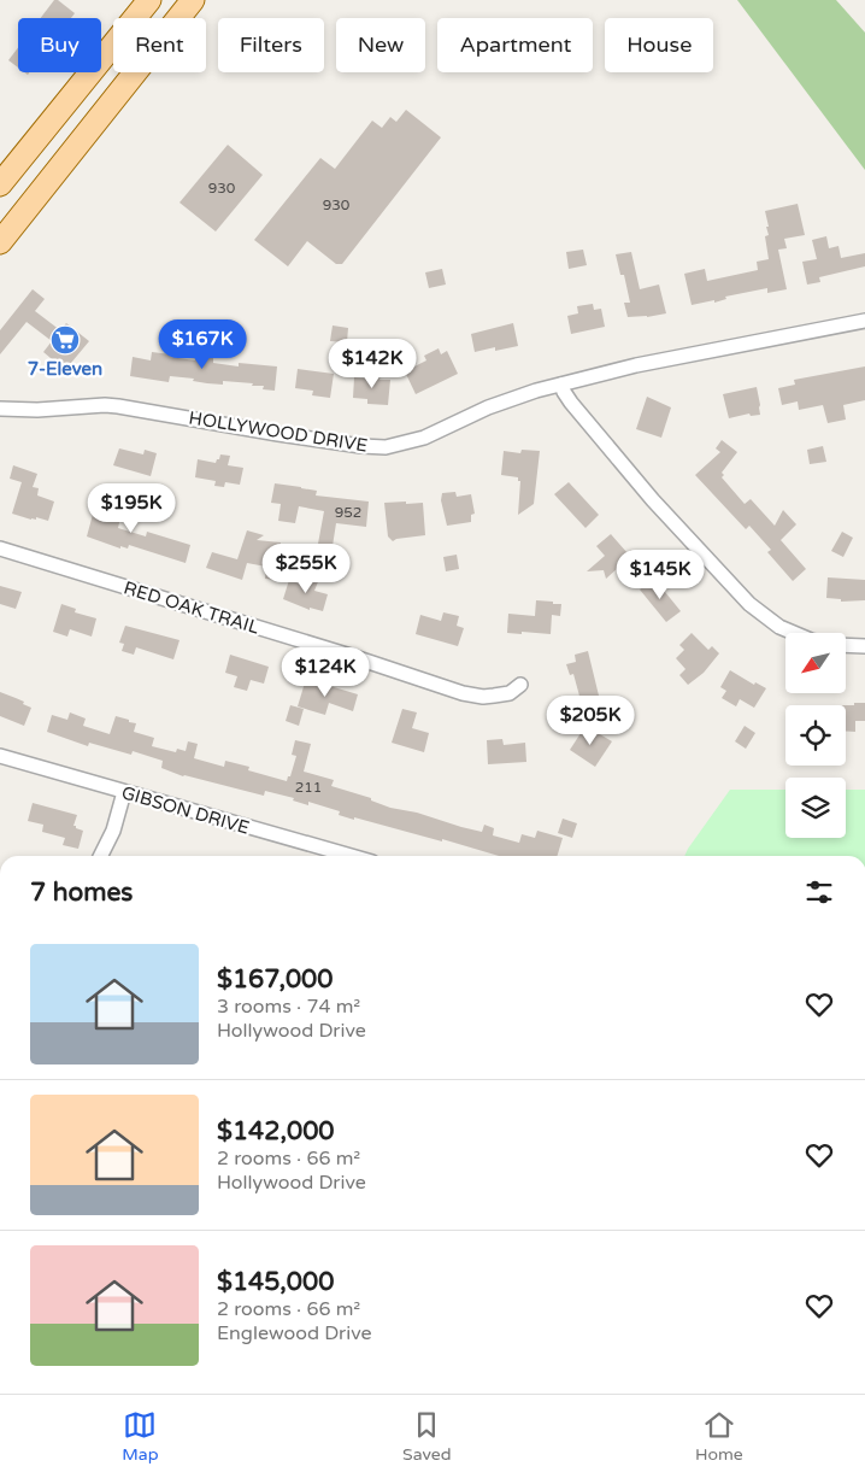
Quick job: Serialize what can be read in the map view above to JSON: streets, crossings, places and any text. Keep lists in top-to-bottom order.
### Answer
{
  "streets": {
    "street": ["HOLLYWOOD DRIVE", "RED OAK TRAIL", "GIBSON DRIVE"]
  },
  "places": {
    "supermarket": ["7-Eleven"]
  },
  "house_numbers": [
    "930",
    "930",
    "952",
    "211"
  ],
  "north": "bottom left",
  "page": {
    "chip": [
      "Buy",
      "Rent",
      "Filters",
      "New",
      "Apartment",
      "House"
    ],
    "price": [
      "$167K",
      "$142K",
      "$195K",
      "$255K",
      "$145K",
      "$124K",
      "$205K"
    ],
    "heading": "7 homes",
    "list": [
      {
        "name": "$167,000",
        "note": "3 rooms · 74 m² · Hollywood Drive"
      },
      {
        "name": "$142,000",
        "note": "2 rooms · 66 m² · Hollywood Drive"
      },
      {
        "name": "$145,000",
        "note": "2 rooms · 66 m² · Englewood Drive"
      }
    ],
    "tabs": ["Map", "Saved", "Home"]
  }
}
